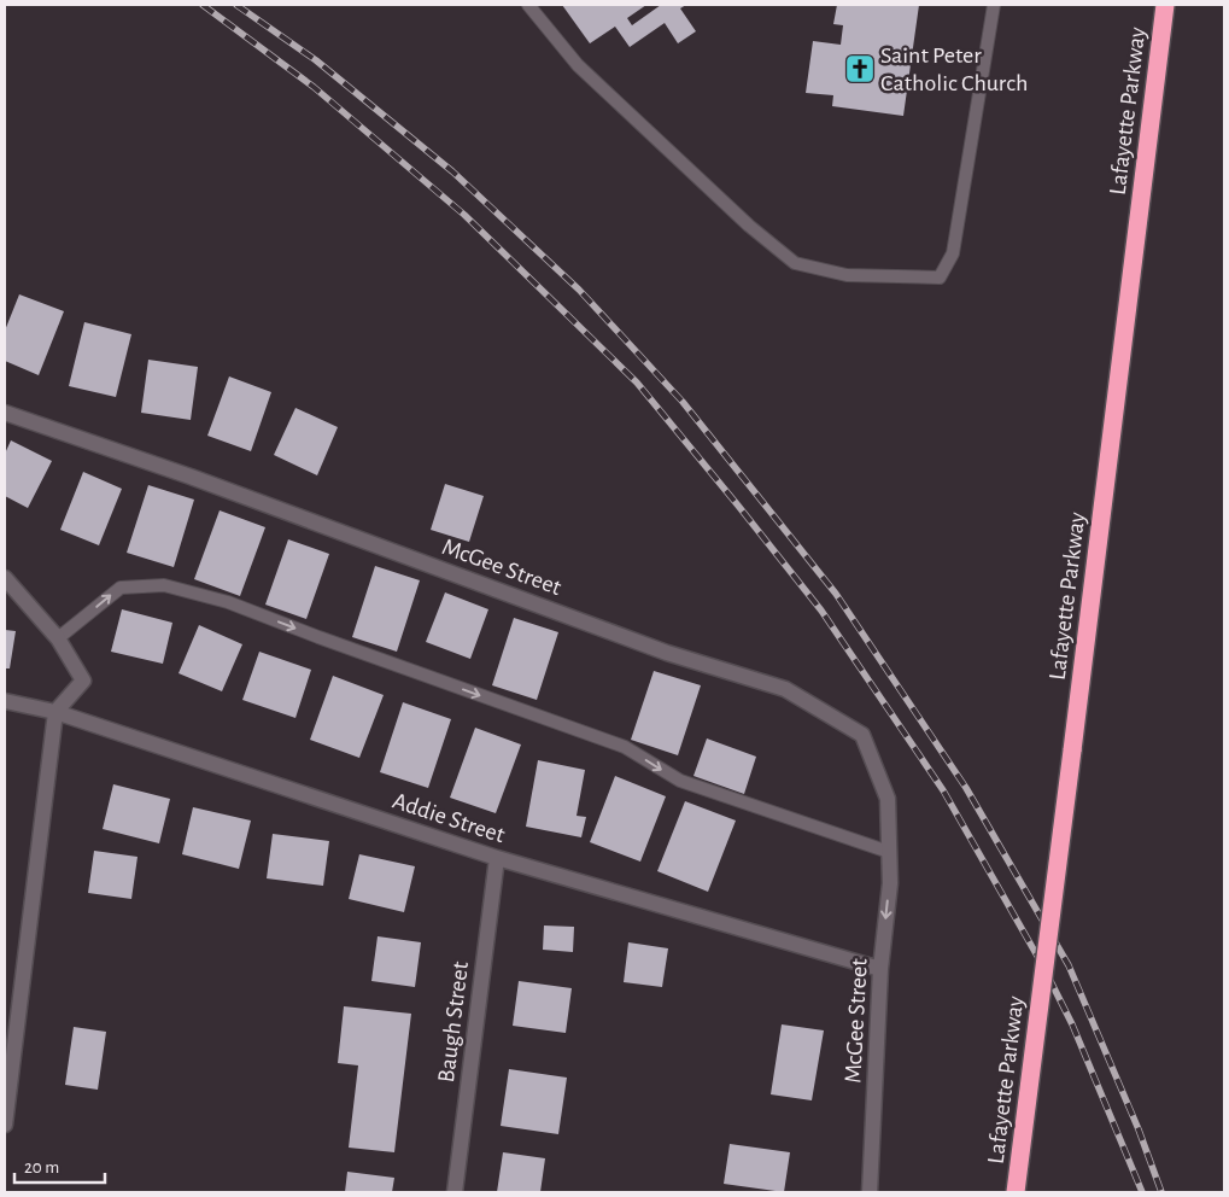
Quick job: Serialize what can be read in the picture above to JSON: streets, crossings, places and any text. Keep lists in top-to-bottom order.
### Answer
{
  "streets": {
    "highway": ["Lafayette Parkway"],
    "street": ["McGee Street", "Addie Street", "Baugh Street"]
  },
  "crossings": [
    ["McGee Street", "Addie Street"],
    ["Addie Street", "Baugh Street"]
  ],
  "places": {
    "church": ["Saint Peter Catholic Church"]
  },
  "scale_bar": "20 m"
}
